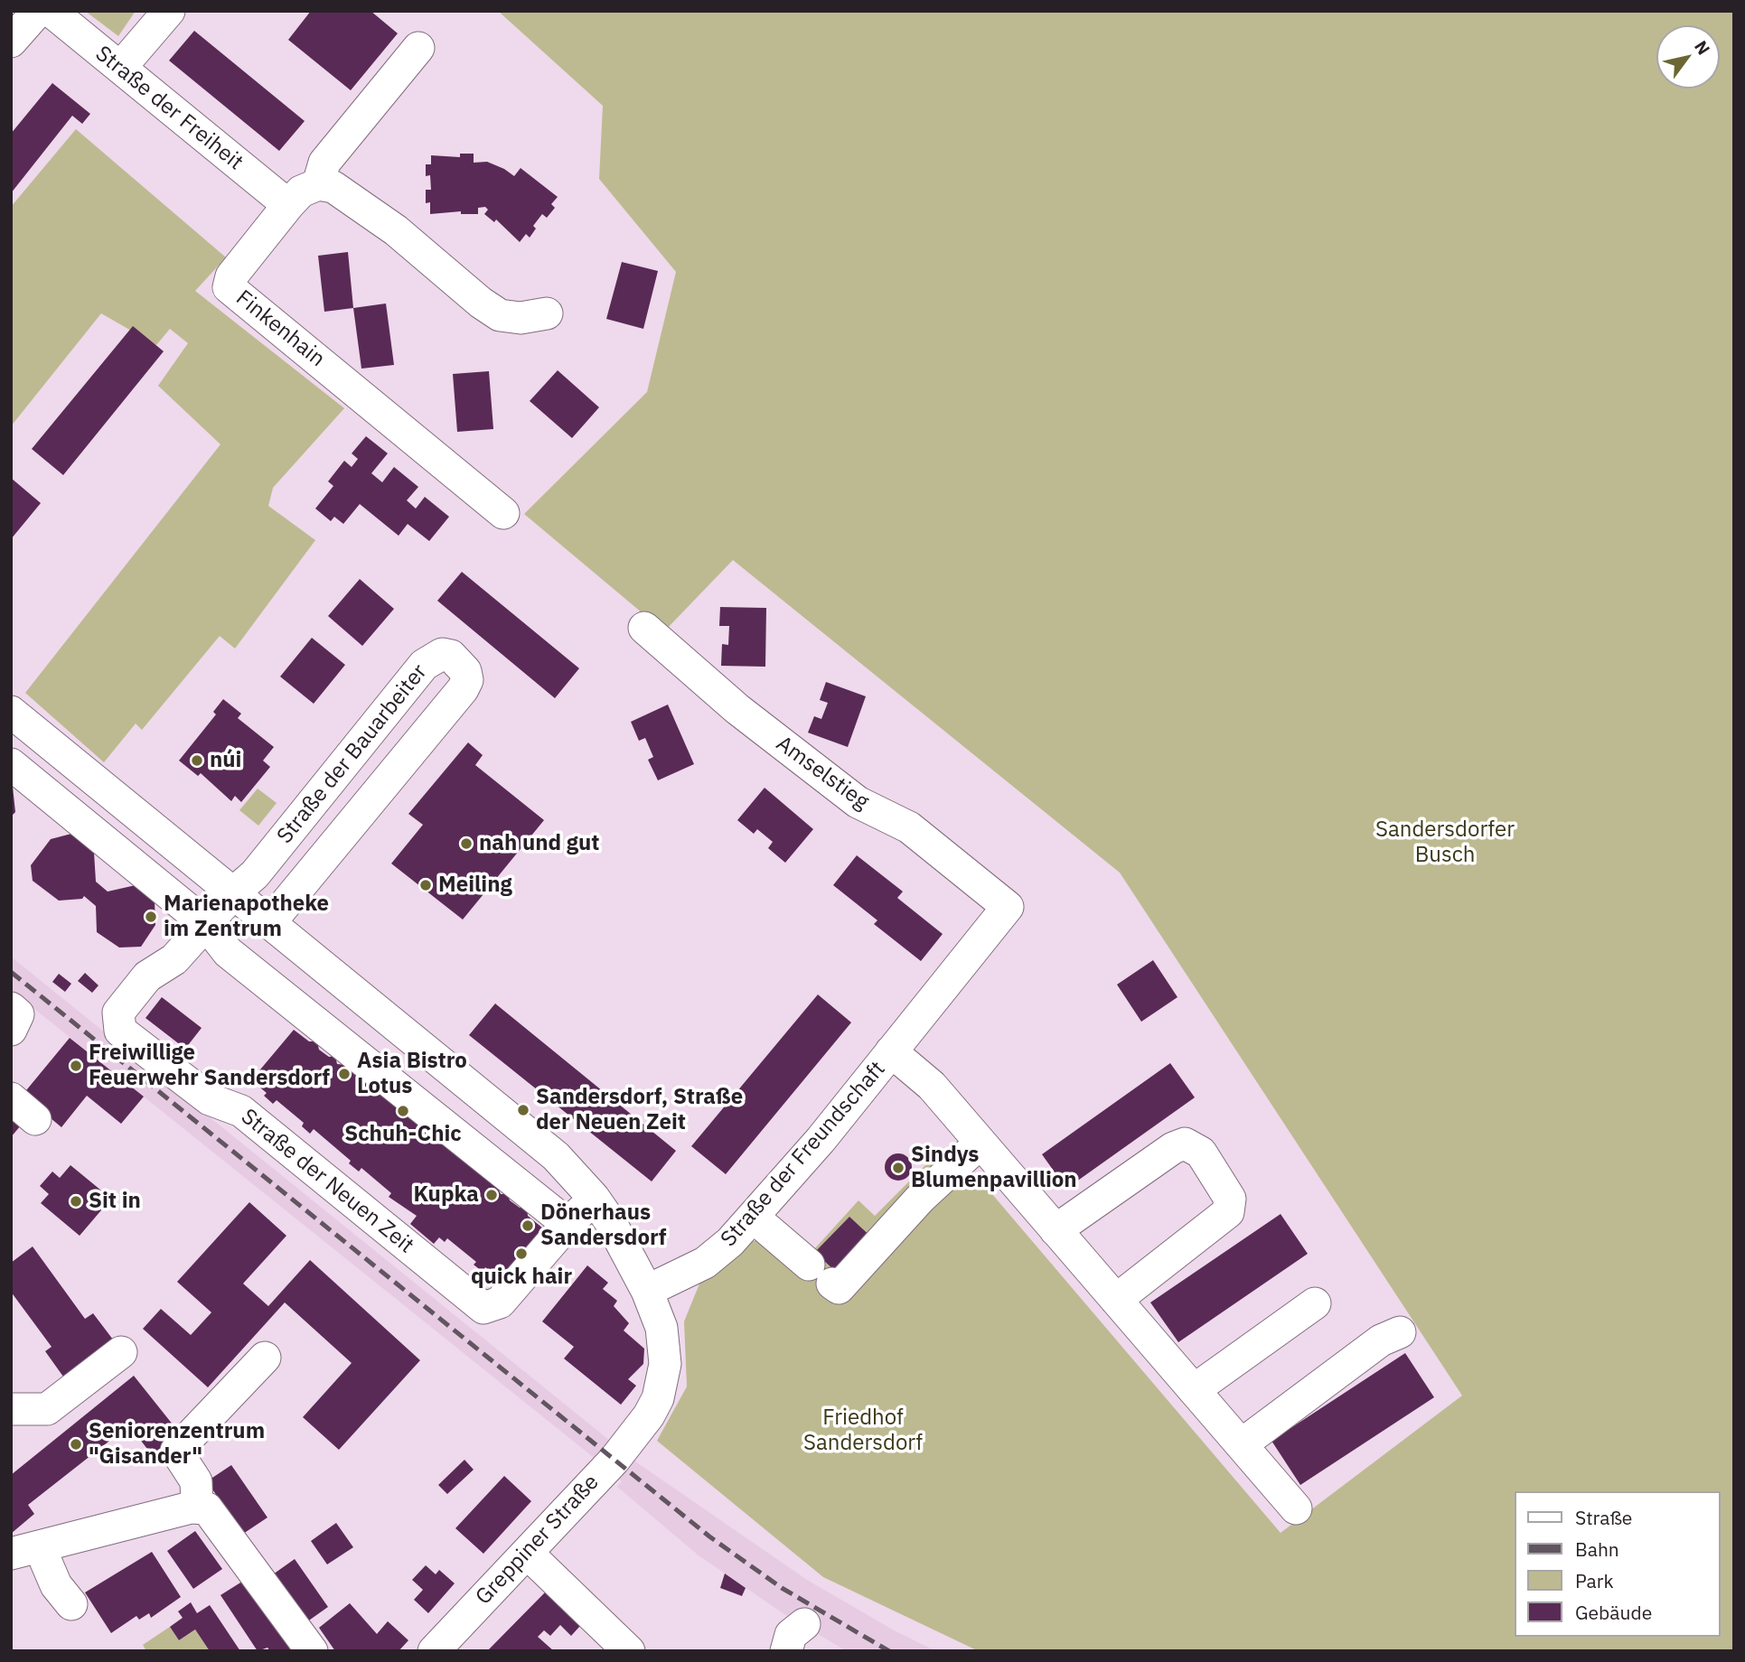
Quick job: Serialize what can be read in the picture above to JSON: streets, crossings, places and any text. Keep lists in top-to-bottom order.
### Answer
{
  "streets": {
    "street": [
      "Straße der Freiheit",
      "Finkenhain",
      "Straße der Bauarbeiter",
      "Amselstieg",
      "Straße der Freundschaft",
      "Straße der Neuen Zeit",
      "Greppiner Straße"
    ]
  },
  "crossings": [
    ["Straße der Freiheit", "Finkenhain"],
    ["Amselstieg", "Straße der Freundschaft"],
    ["Straße der Freundschaft", "Greppiner Straße"]
  ],
  "parks": ["Sandersdorfer Busch", "Friedhof Sandersdorf"],
  "places": [
    "núi",
    "nah und gut",
    "Meiling",
    "Marienapotheke im Zentrum",
    "Freiwillige Feuerwehr Sandersdorf",
    "Asia Bistro Lotus",
    "Sandersdorf, Straße der Neuen Zeit",
    "Schuh-Chic",
    "Sindys Blumenpavillion",
    "Kupka",
    "Sit in",
    "Dönerhaus Sandersdorf",
    "quick hair",
    "Seniorenzentrum \"Gisander\""
  ],
  "legend": [
    "Straße",
    "Bahn",
    "Park",
    "Gebäude"
  ],
  "north": "top right"
}
